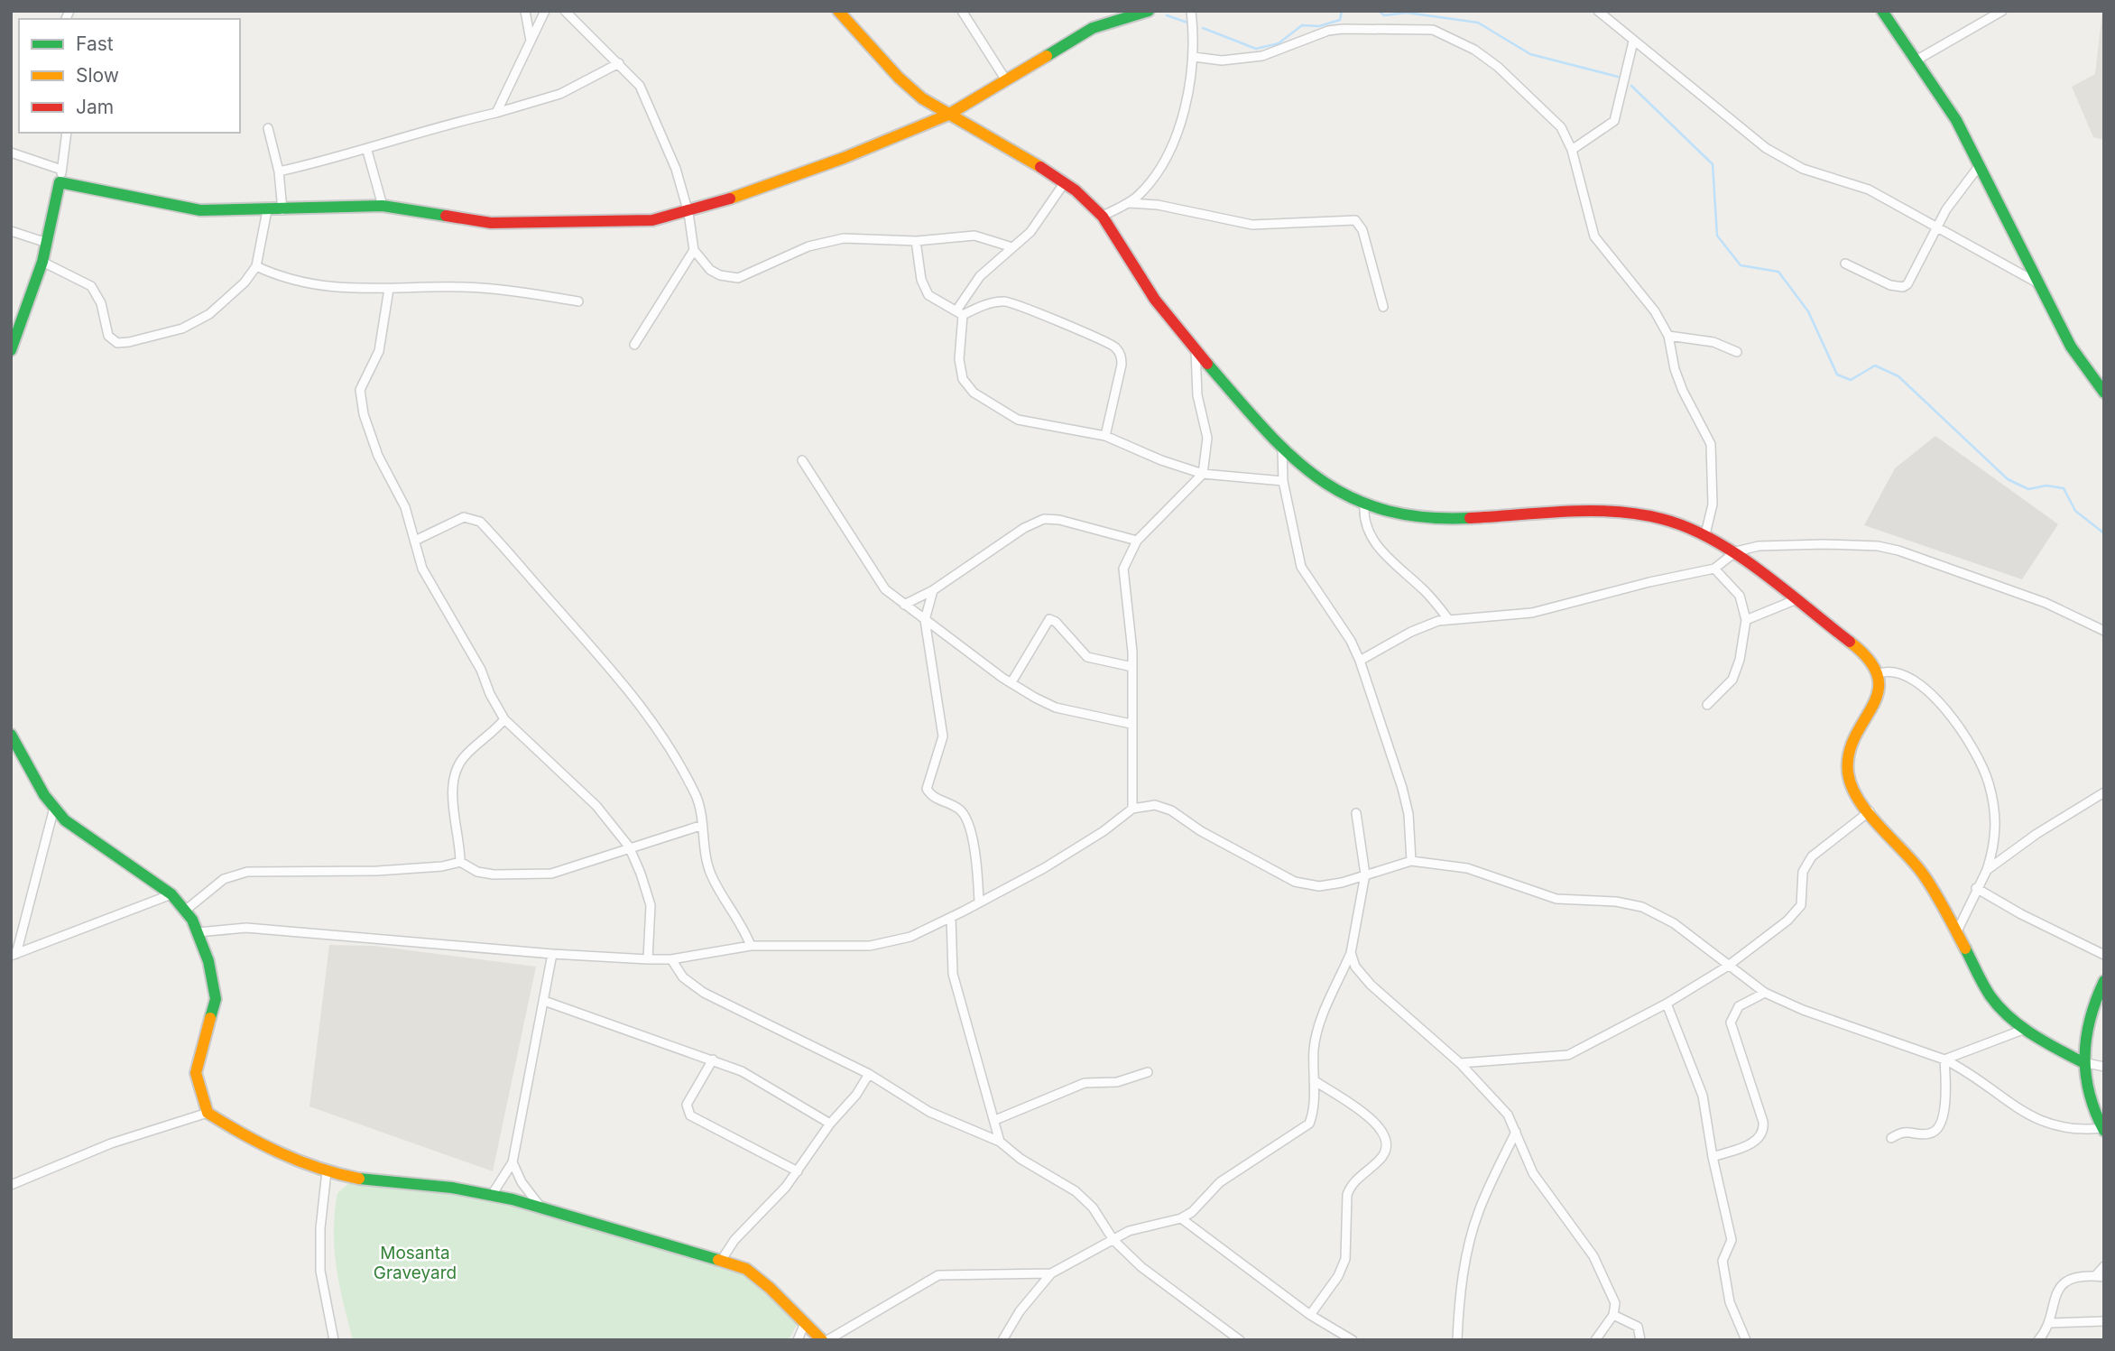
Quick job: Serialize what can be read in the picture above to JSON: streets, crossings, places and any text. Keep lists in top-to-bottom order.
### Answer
{
  "parks": ["Mosanta Graveyard"],
  "legend": ["Fast", "Slow", "Jam"]
}
